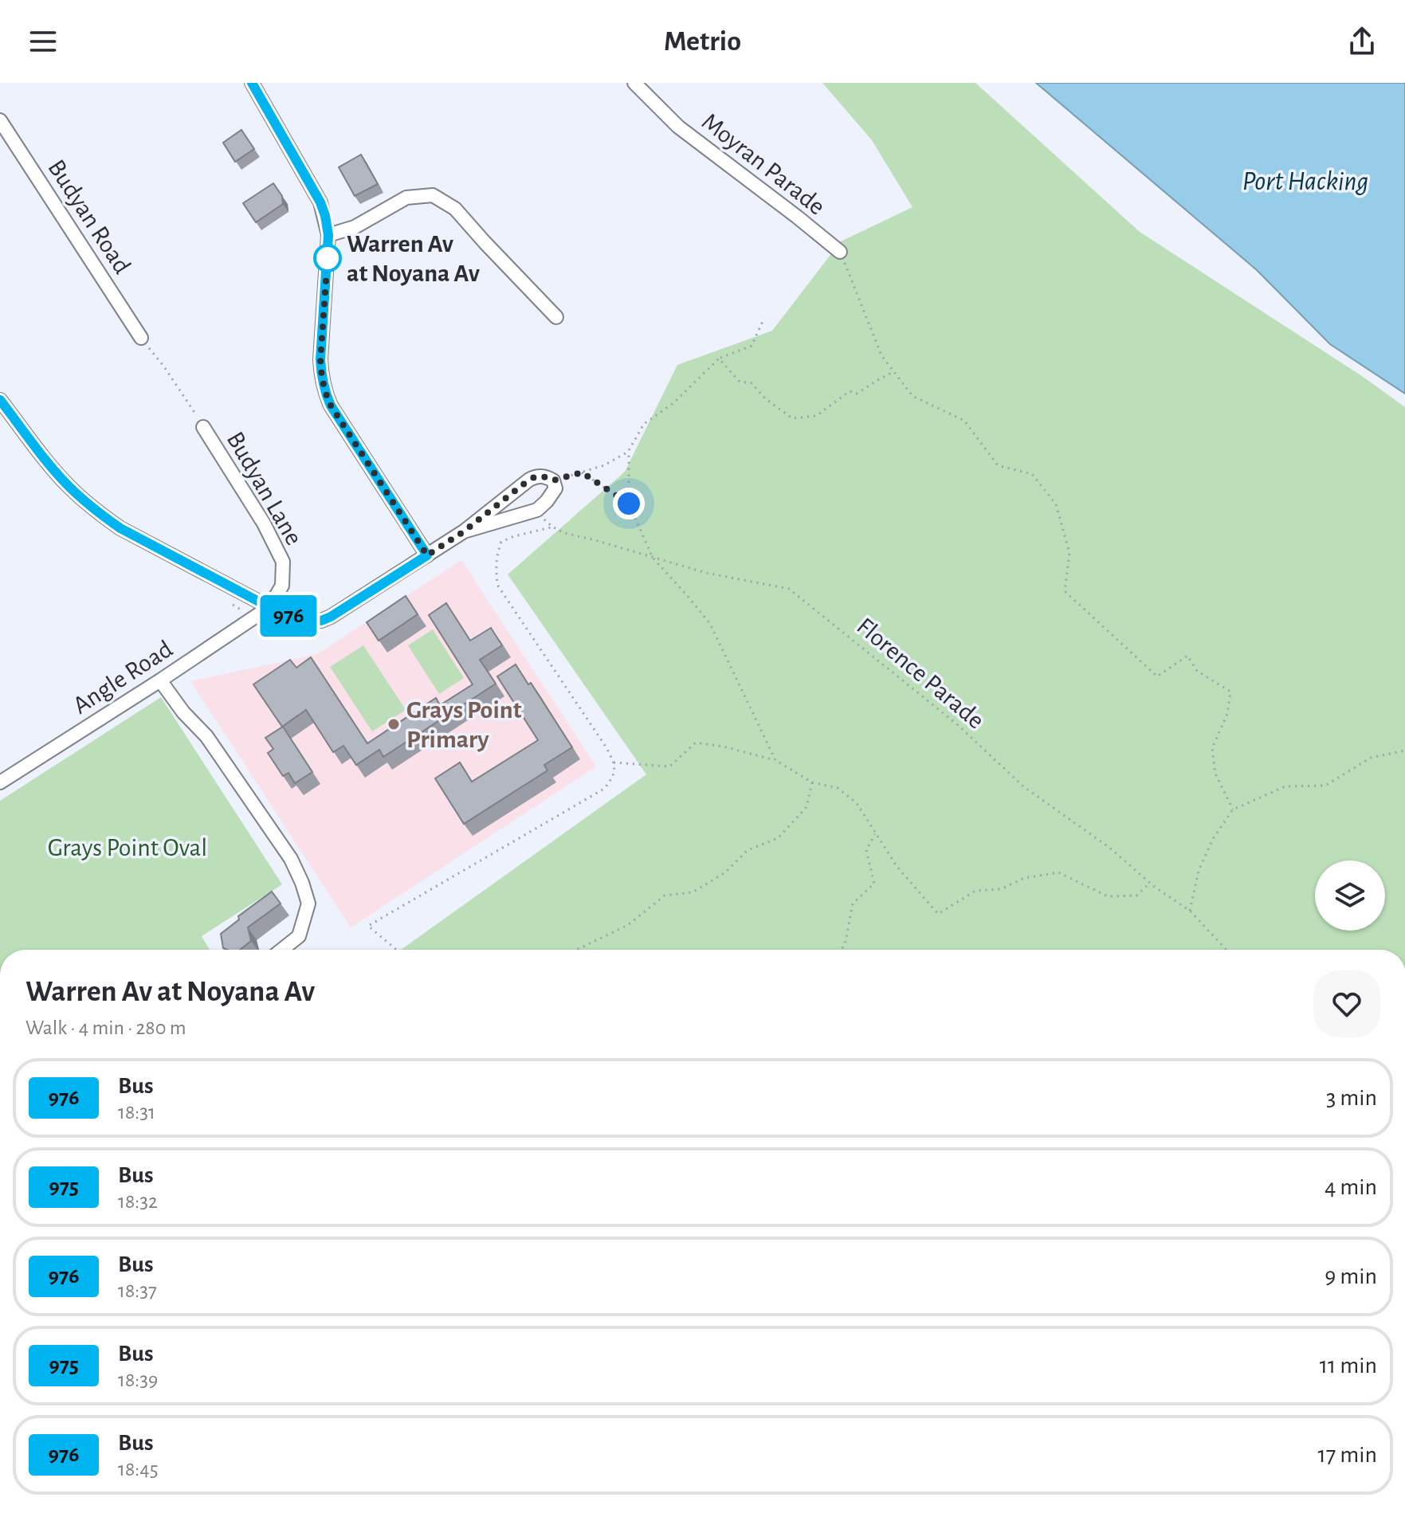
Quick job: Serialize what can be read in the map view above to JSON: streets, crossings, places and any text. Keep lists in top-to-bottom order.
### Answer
{
  "streets": {
    "street": [
      "Moyran Parade",
      "Budyan Road",
      "Budyan Lane",
      "Angle Road"
    ],
    "path": ["Florence Parade"]
  },
  "crossings": [
    ["Budyan Lane", "Angle Road"]
  ],
  "water": ["Port Hacking"],
  "parks": ["Grays Point Oval"],
  "places": ["Warren Av at Noyana Av", "Grays Point Primary"],
  "lines": ["bus line 976"],
  "page": {
    "header": "Metrio",
    "on_map": "976",
    "heading": ["Warren Av at Noyana Av", "Walk · 4 min · 280 m"],
    "list": [
      {
        "mark": "976",
        "name": "Bus",
        "note": "18:31",
        "value": "3 min"
      },
      {
        "mark": "975",
        "name": "Bus",
        "note": "18:32",
        "value": "4 min"
      },
      {
        "mark": "976",
        "name": "Bus",
        "note": "18:37",
        "value": "9 min"
      },
      {
        "mark": "975",
        "name": "Bus",
        "note": "18:39",
        "value": "11 min"
      },
      {
        "mark": "976",
        "name": "Bus",
        "note": "18:45",
        "value": "17 min"
      }
    ]
  }
}
